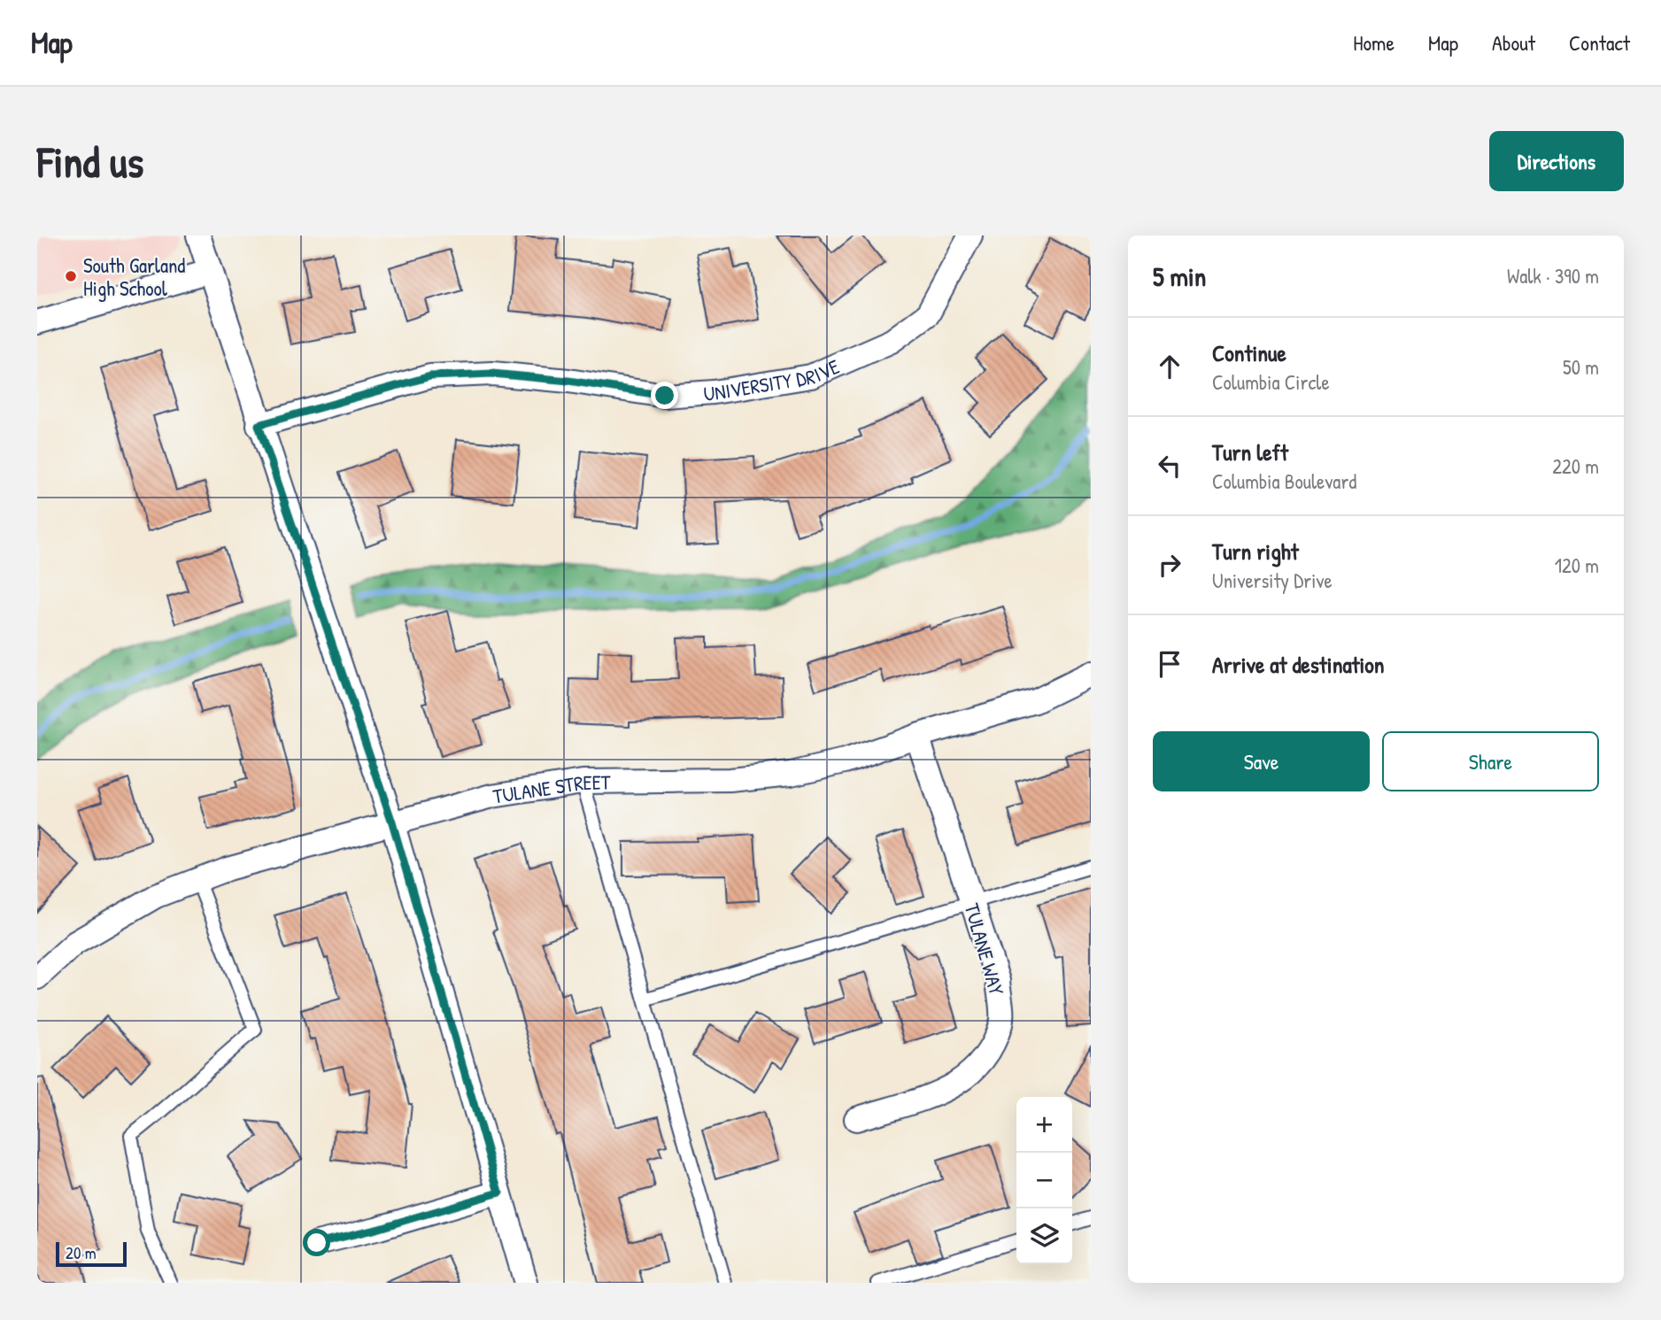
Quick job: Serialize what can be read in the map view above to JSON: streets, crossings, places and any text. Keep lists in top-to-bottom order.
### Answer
{
  "streets": {
    "street": ["UNIVERSITY DRIVE", "TULANE STREET", "TULANE WAY"]
  },
  "crossings": [
    ["TULANE STREET", "TULANE WAY"]
  ],
  "places": ["South Garland High School"],
  "scale_bar": "20 m",
  "page": {
    "header": "Map",
    "nav": [
      "Home",
      "Map",
      "About",
      "Contact"
    ],
    "buttons": [
      "Directions",
      ["Save", "Share"]
    ],
    "title": "Find us",
    "heading": ["5 min", "Walk · 390 m"],
    "list": [
      ["Continue", "Columbia Circle", "50 m"],
      ["Turn left", "Columbia Boulevard", "220 m"],
      ["Turn right", "University Drive", "120 m"],
      "Arrive at destination"
    ],
    "map_buttons": ["+", "−"],
    "scale": "20 m"
  }
}
